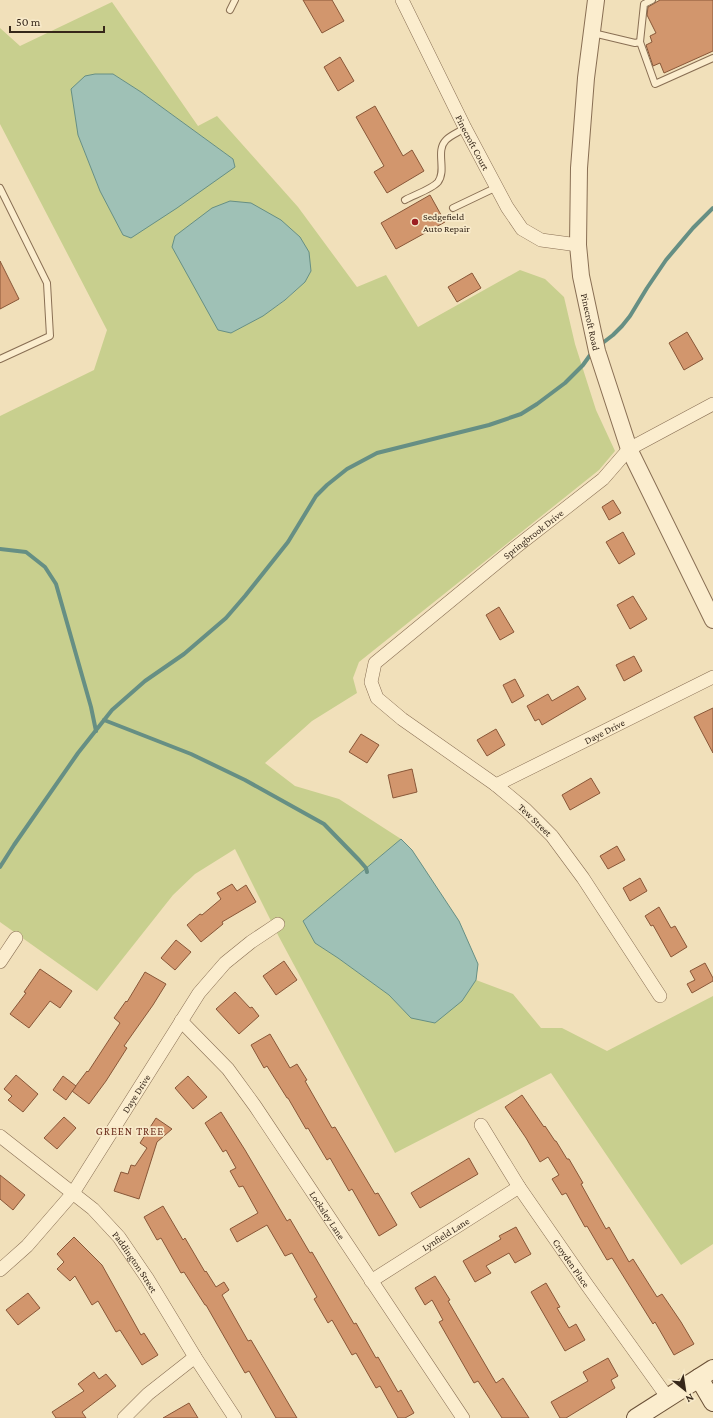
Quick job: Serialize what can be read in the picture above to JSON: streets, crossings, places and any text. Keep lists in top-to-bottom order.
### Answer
{
  "streets": {
    "street": [
      "Pinecroft Court",
      "Pinecroft Road",
      "Springbrook Drive",
      "Daye Drive",
      "Tew Street",
      "Locksley Lane",
      "Lynfield Lane",
      "Paddington Street",
      "Croyden Place"
    ]
  },
  "crossings": [
    ["Pinecroft Court", "Pinecroft Road"],
    ["Pinecroft Road", "Springbrook Drive"],
    ["Springbrook Drive", "Tew Street"],
    ["Daye Drive", "Tew Street"],
    ["Daye Drive", "Locksley Lane"],
    ["Daye Drive", "Paddington Street"],
    ["Locksley Lane", "Lynfield Lane"],
    ["Lynfield Lane", "Croyden Place"]
  ],
  "districts": ["GREEN TREE"],
  "places": ["Sedgefield Auto Repair"],
  "scale_bar": "50 m",
  "north": "bottom right"
}
